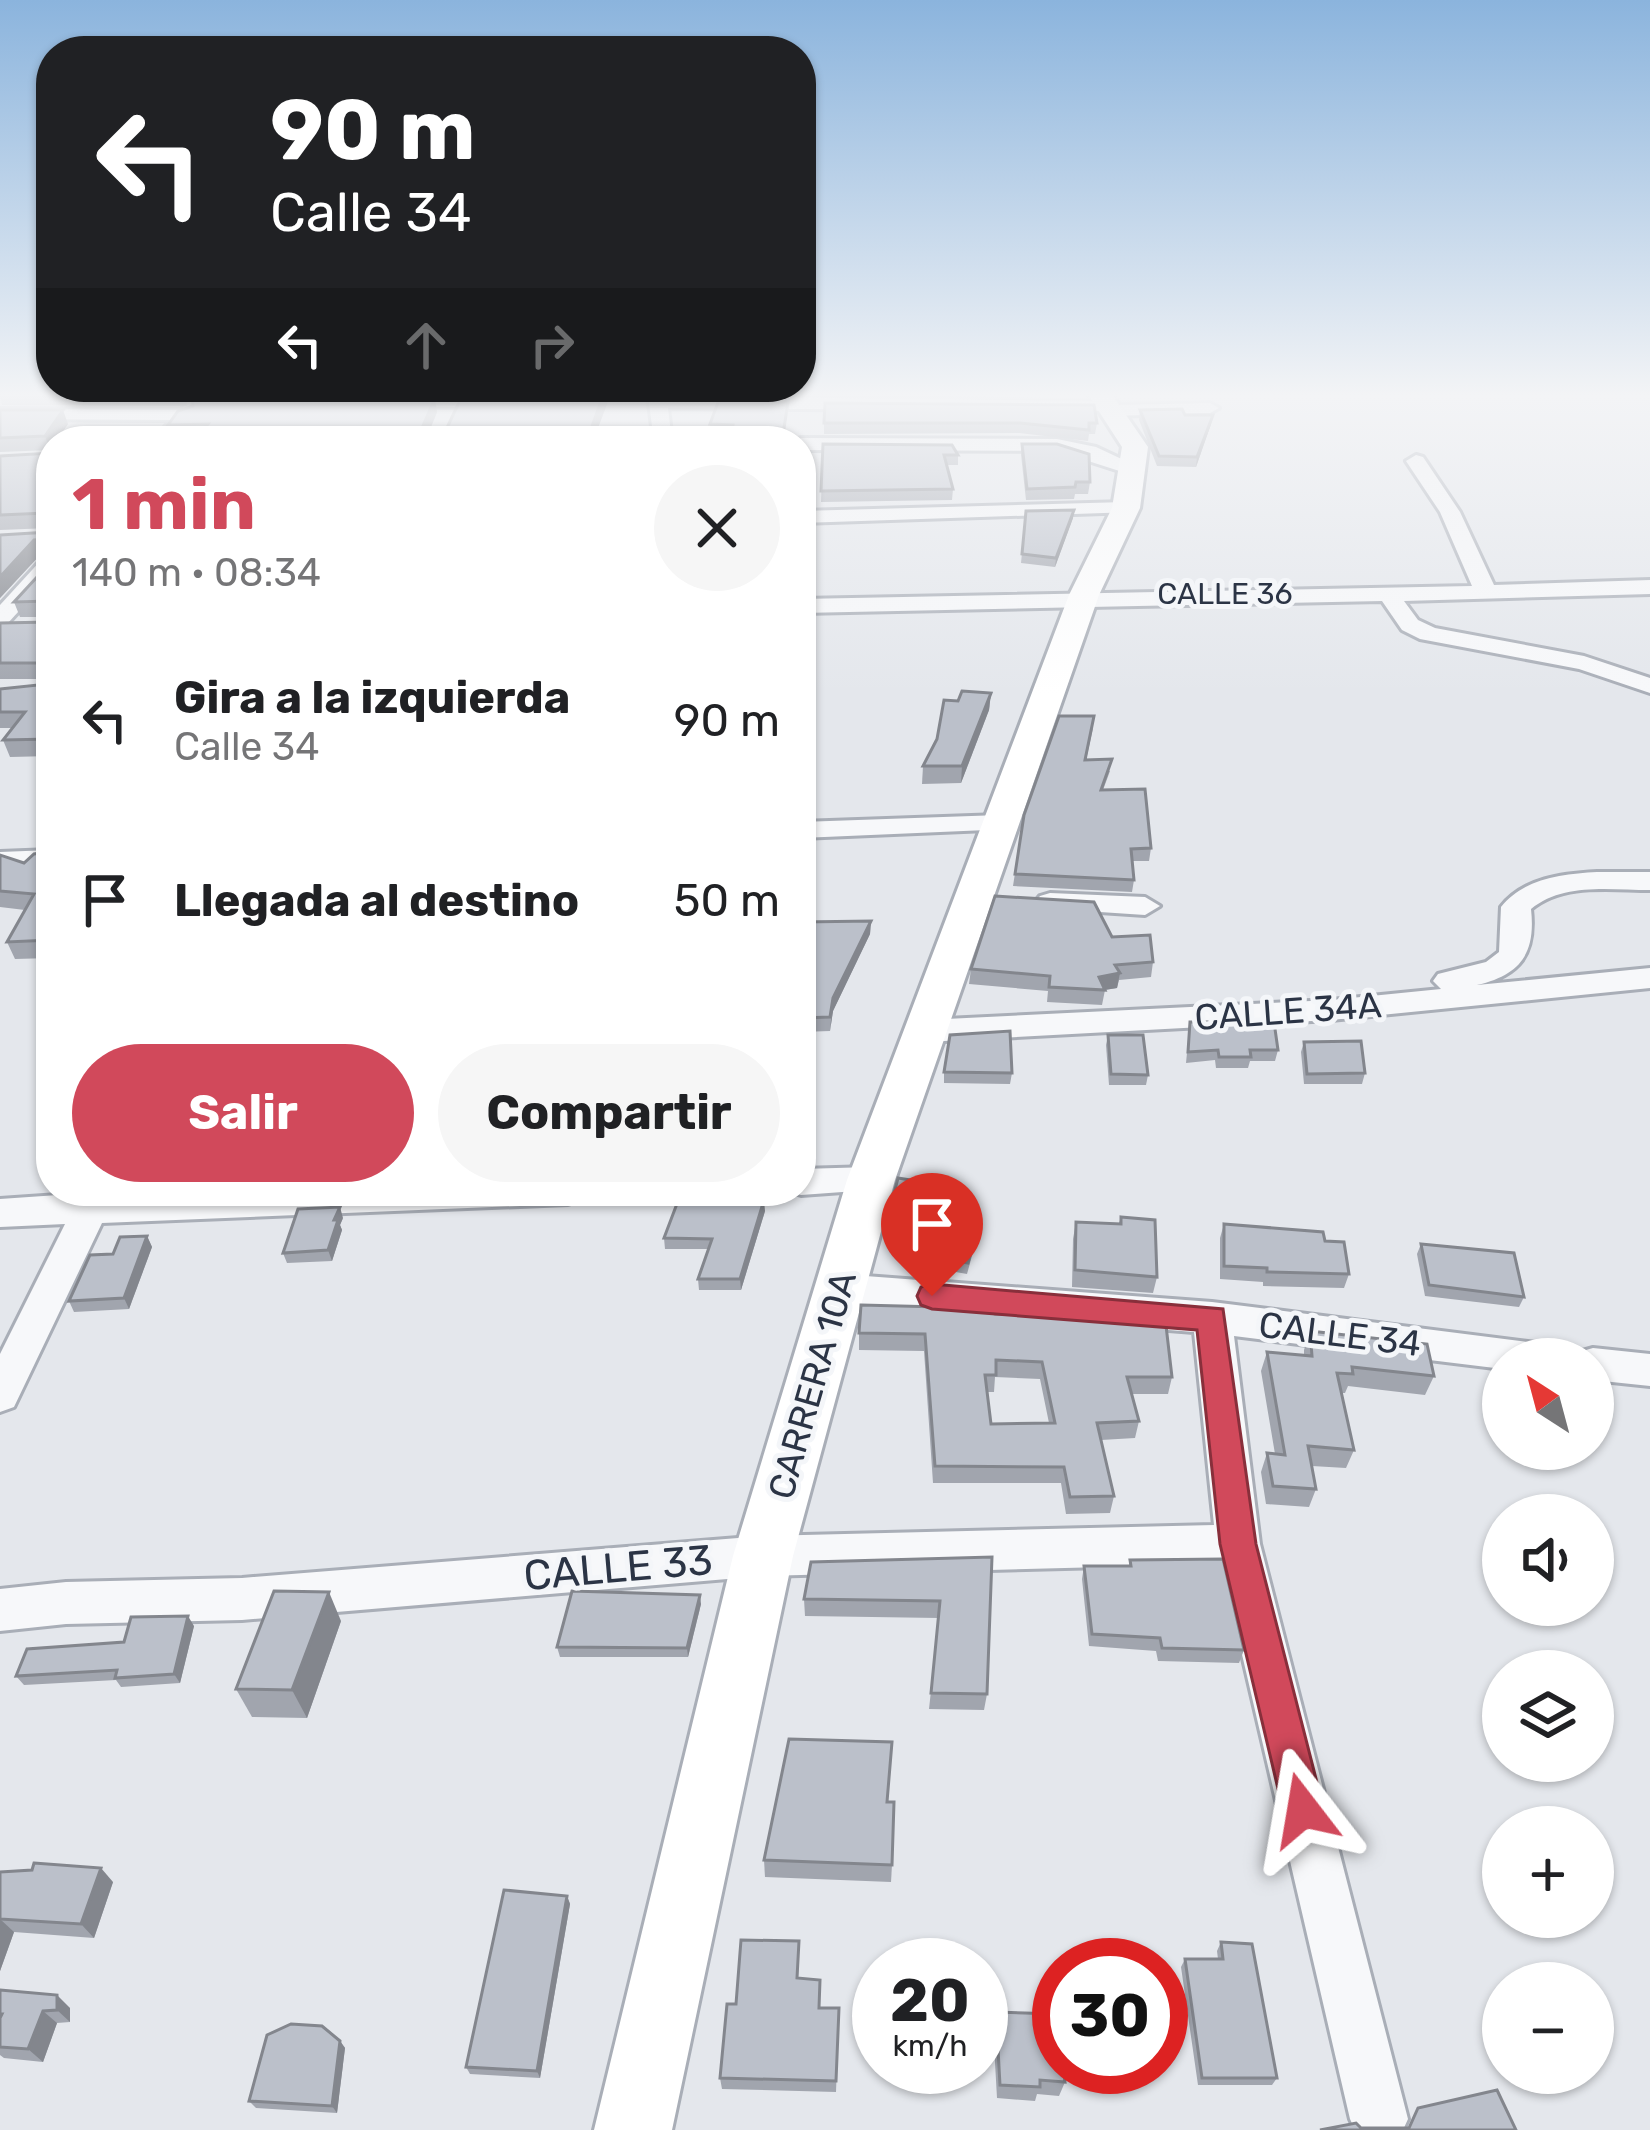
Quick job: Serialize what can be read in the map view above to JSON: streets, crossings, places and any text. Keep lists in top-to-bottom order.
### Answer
{
  "streets": {
    "street": [
      "CALLE 36",
      "CALLE 34A",
      "CALLE 34",
      "CARRERA 10A",
      "CALLE 33"
    ]
  },
  "crossings": [
    ["CALLE 36", "CARRERA 10A"],
    ["CALLE 34A", "CARRERA 10A"],
    ["CALLE 34", "CARRERA 10A"],
    ["CARRERA 10A", "CALLE 33"]
  ],
  "north": "top left",
  "page": {
    "turn": ["90 m", "Calle 34"],
    "heading": ["1 min", "140 m · 08:34"],
    "list": [
      {
        "name": "Gira a la izquierda",
        "note": "Calle 34",
        "value": "90 m"
      },
      {
        "name": "Llegada al destino",
        "value": "50 m"
      }
    ],
    "buttons": ["Salir", "Compartir"],
    "map_buttons": ["+", "−"],
    "speed": "20 km/h",
    "limit": "30"
  }
}
